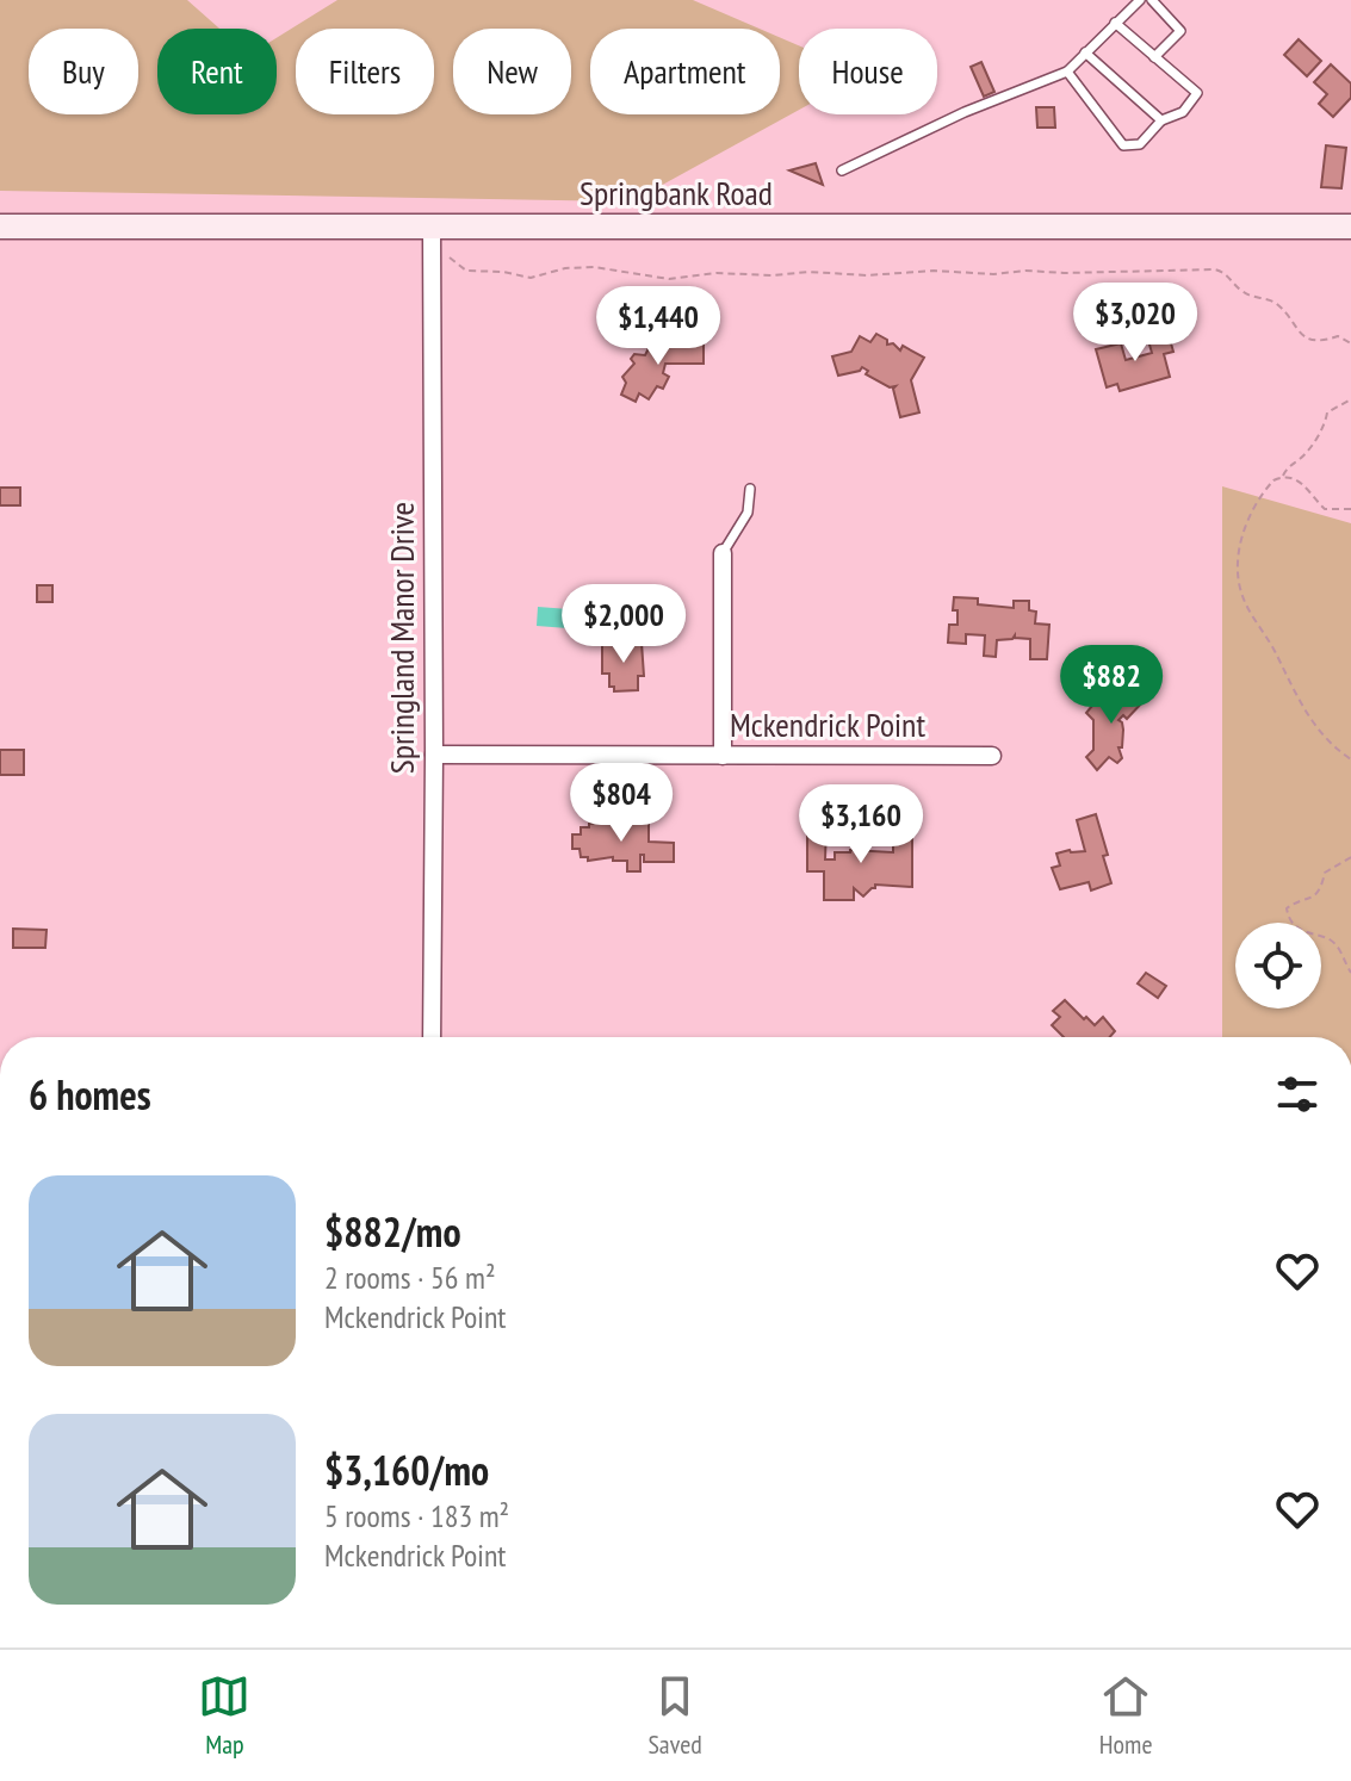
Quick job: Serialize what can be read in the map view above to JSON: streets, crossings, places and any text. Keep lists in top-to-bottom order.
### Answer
{
  "streets": {
    "street": ["Springbank Road", "Springland Manor Drive", "Mckendrick Point"]
  },
  "crossings": [
    ["Springbank Road", "Springland Manor Drive"],
    ["Springland Manor Drive", "Mckendrick Point"]
  ],
  "page": {
    "chip": [
      "Buy",
      "Rent",
      "Filters",
      "New",
      "Apartment",
      "House"
    ],
    "price": [
      "$3,020",
      "$1,440",
      "$2,000",
      "$882",
      "$804",
      "$3,160"
    ],
    "heading": "6 homes",
    "list": [
      {
        "name": "$882/mo",
        "note": "2 rooms · 56 m² · Mckendrick Point"
      },
      {
        "name": "$3,160/mo",
        "note": "5 rooms · 183 m² · Mckendrick Point"
      }
    ],
    "tabs": ["Map", "Saved", "Home"]
  }
}
